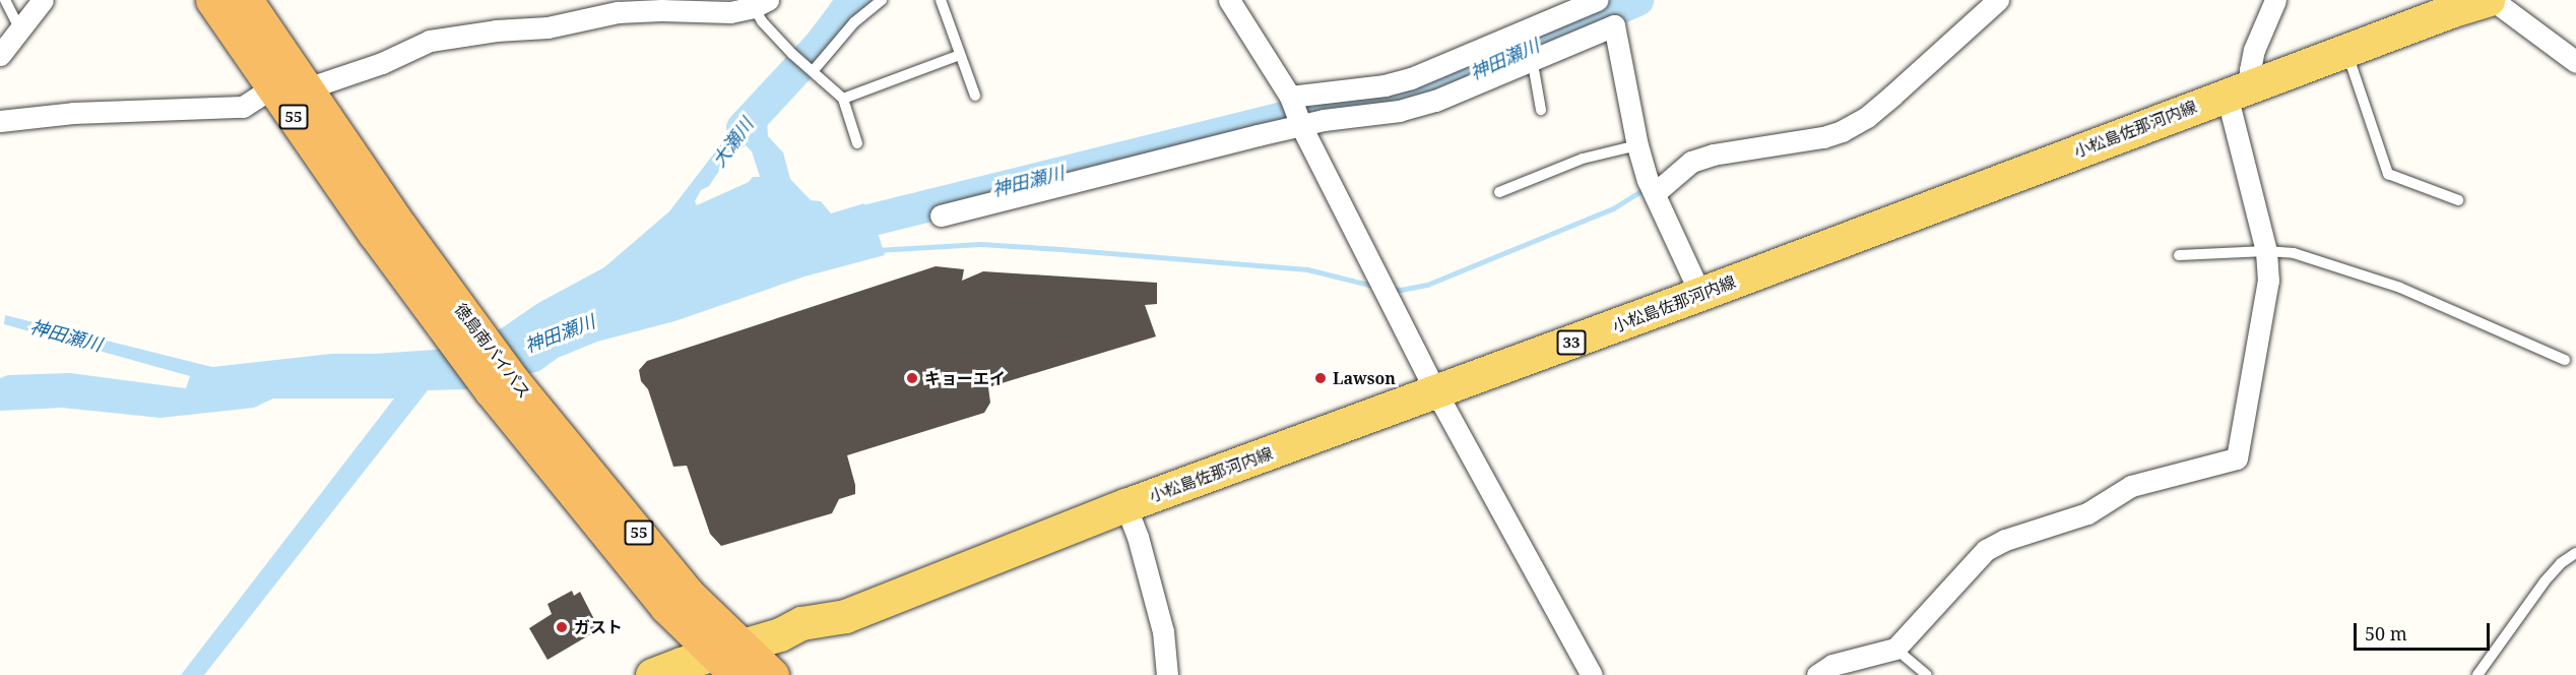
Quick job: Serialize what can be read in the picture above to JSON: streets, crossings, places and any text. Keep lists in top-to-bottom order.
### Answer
{
  "streets": {
    "highway": ["55", "徳島南バイパス"],
    "main road": ["小松島佐那河内線", "33"]
  },
  "crossings": [
    ["小松島佐那河内線", "徳島南バイパス"]
  ],
  "water": ["神田瀬川", "大瀬川"],
  "places": ["キョーエイ", "Lawson", "ガスト"],
  "scale_bar": "50 m"
}
